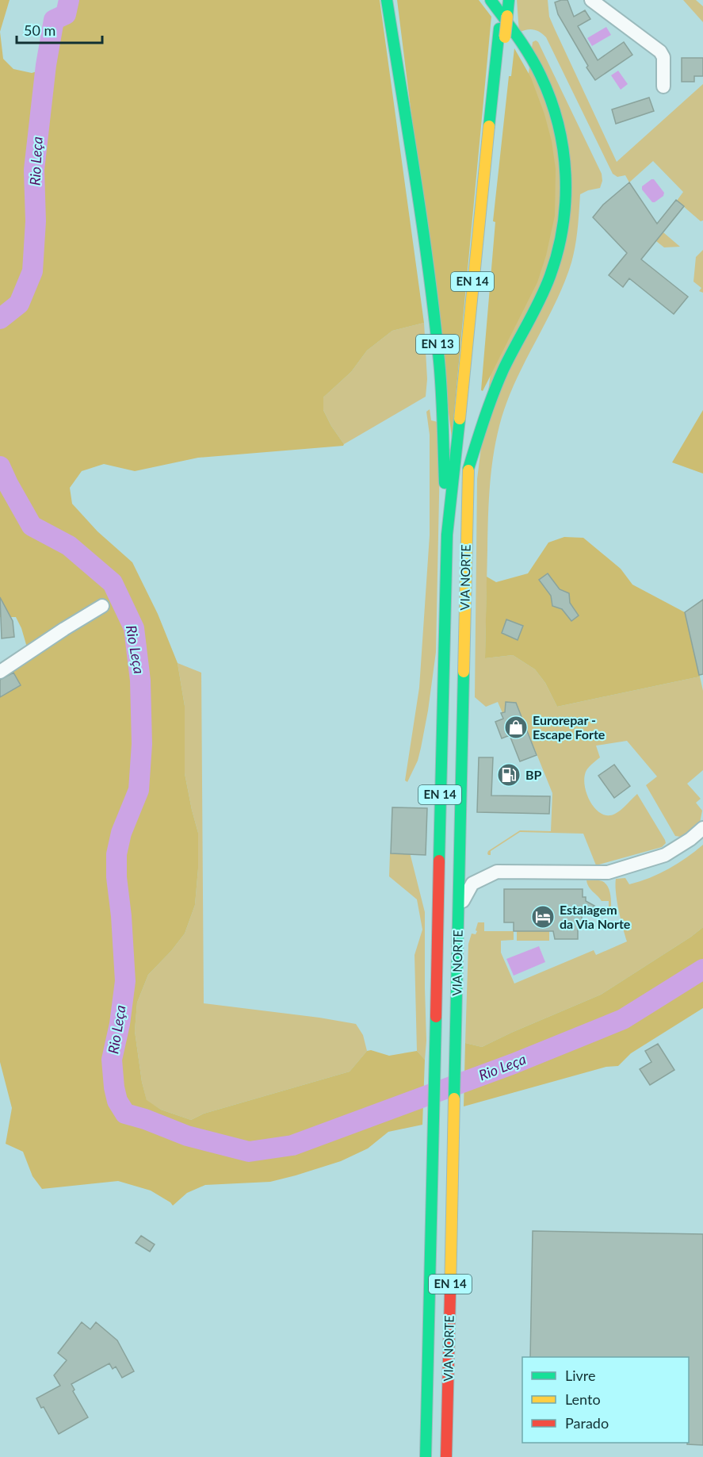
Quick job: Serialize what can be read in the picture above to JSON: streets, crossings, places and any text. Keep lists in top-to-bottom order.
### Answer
{
  "streets": {
    "main road": ["EN 14", "EN 13", "VIA NORTE"]
  },
  "crossings": [
    ["EN 14", "EN 13"],
    ["EN 14", "VIA NORTE"],
    ["EN 13", "VIA NORTE"]
  ],
  "water": ["Rio Leça"],
  "places": {
    "shop": ["Eurorepar - Escape Forte"],
    "fuel station": ["BP"],
    "hotel": ["Estalagem da Via Norte"]
  },
  "legend": ["Livre", "Lento", "Parado"],
  "scale_bar": "50 m"
}
